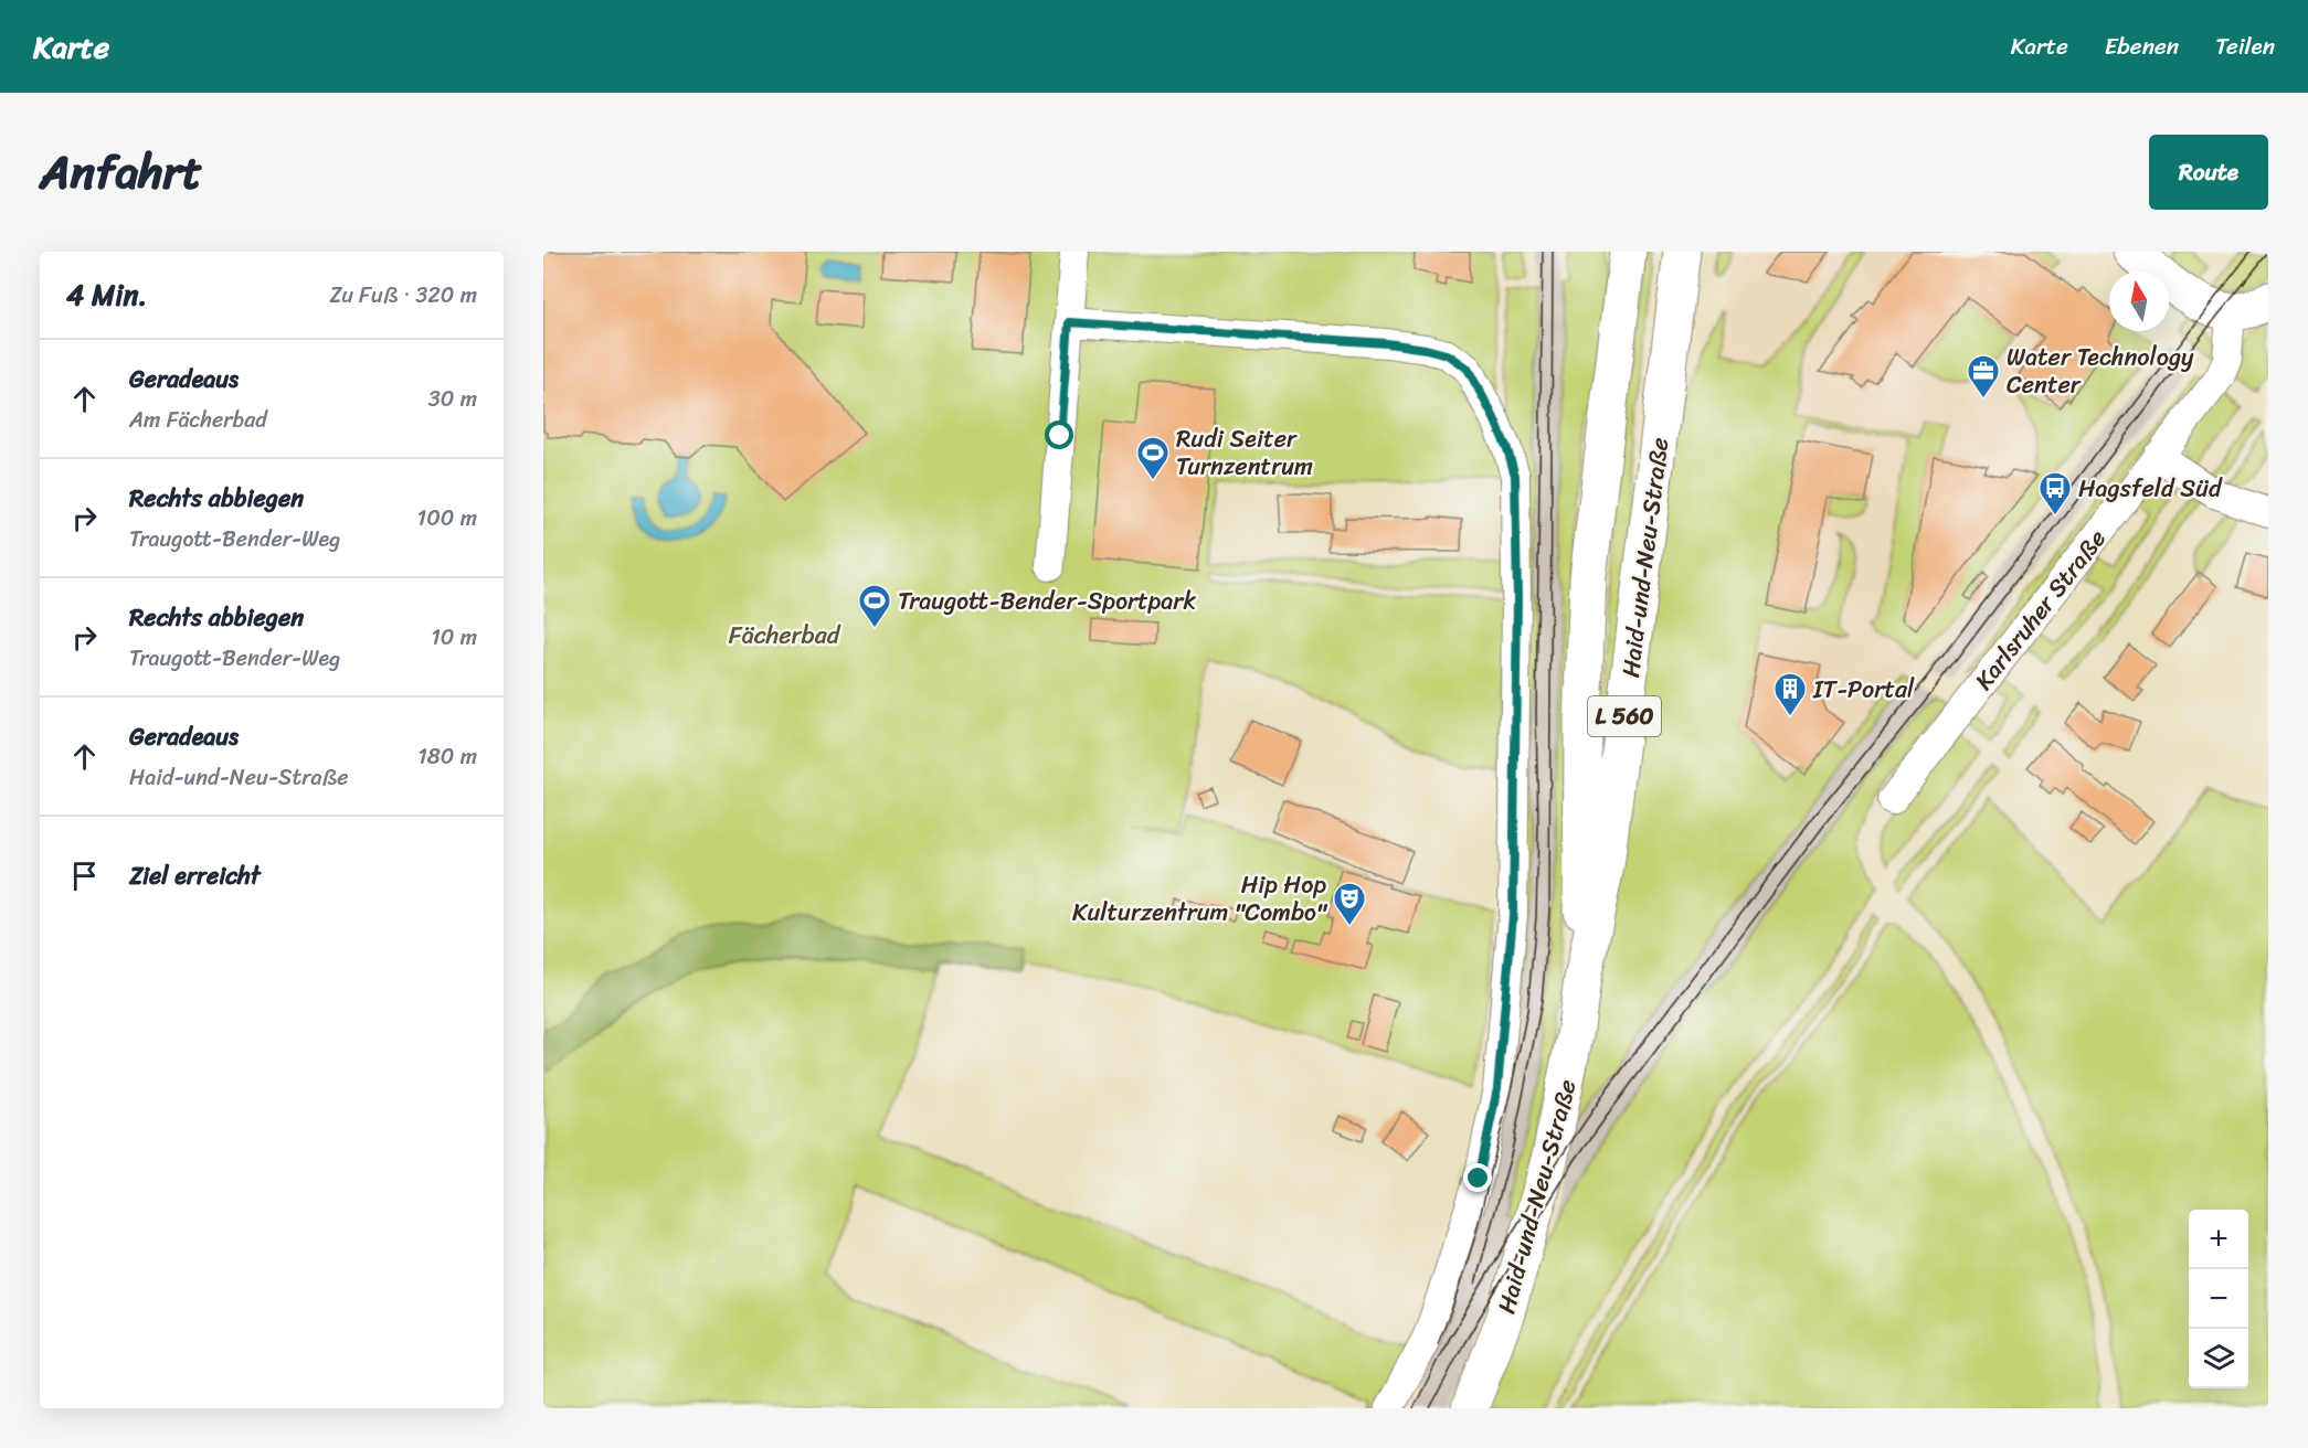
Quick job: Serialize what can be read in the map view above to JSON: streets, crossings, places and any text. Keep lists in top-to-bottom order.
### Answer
{
  "streets": {
    "main road": ["Haid-und-Neu-Straße", "L 560"],
    "street": ["Karlsruher Straße"]
  },
  "parks": ["Fächerbad"],
  "places": {
    "office": ["Water Technology Center"],
    "sports": ["Rudi Seiter Turnzentrum", "Traugott-Bender-Sportpark"],
    "bus stop": ["Hagsfeld Süd"],
    "building": ["IT-Portal"],
    "theatre": ["Hip Hop Kulturzentrum \"Combo\""]
  },
  "north": "top",
  "page": {
    "header": "Karte",
    "nav": ["Karte", "Ebenen", "Teilen"],
    "title": "Anfahrt",
    "buttons": "Route",
    "heading": ["4 Min.", "Zu Fuß · 320 m"],
    "list": [
      ["Geradeaus", "Am Fächerbad", "30 m"],
      ["Rechts abbiegen", "Traugott-Bender-Weg", "100 m"],
      ["Rechts abbiegen", "Traugott-Bender-Weg", "10 m"],
      ["Geradeaus", "Haid-und-Neu-Straße", "180 m"],
      "Ziel erreicht"
    ],
    "map_buttons": ["+", "−"]
  }
}
